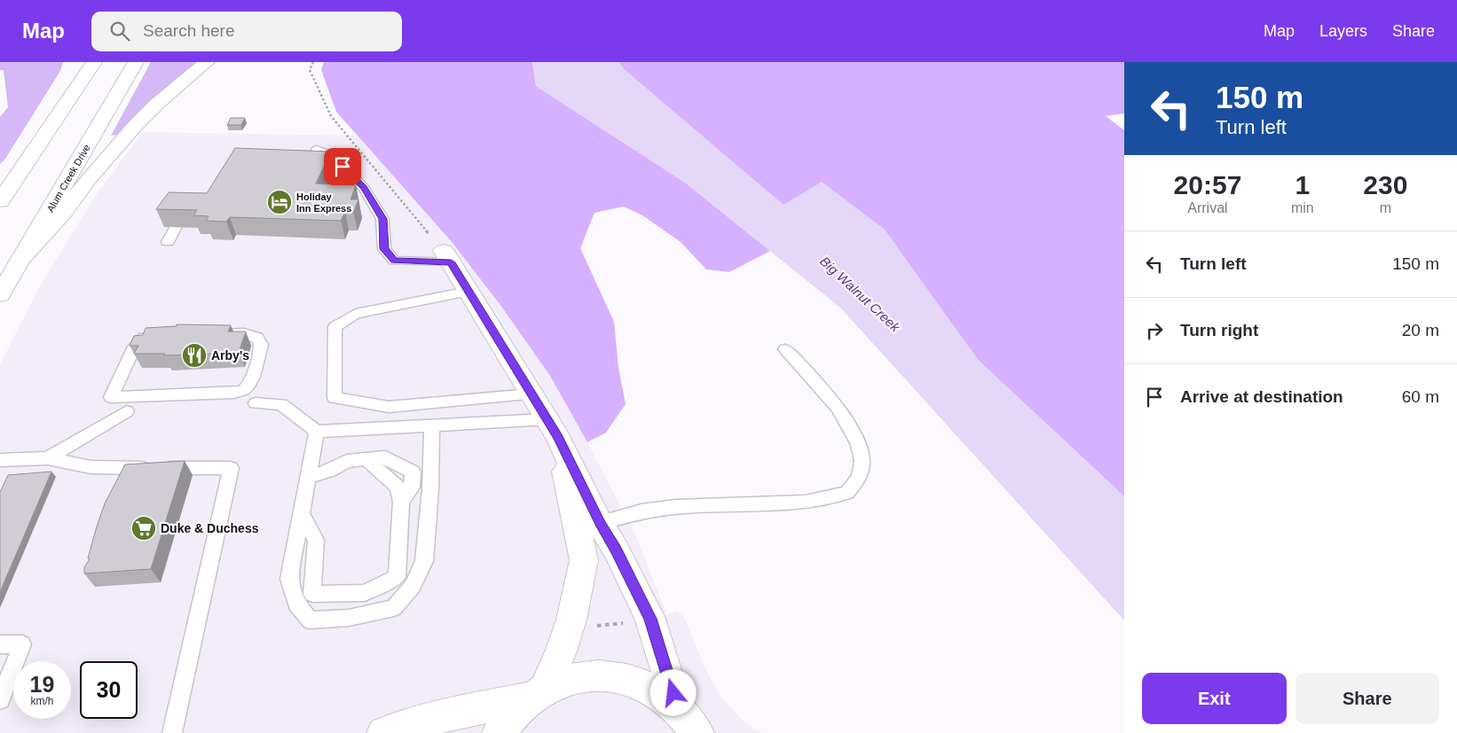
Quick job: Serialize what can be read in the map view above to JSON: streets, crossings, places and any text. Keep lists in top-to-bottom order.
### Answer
{
  "streets": {
    "main road": ["Alum Creek Drive"]
  },
  "water": ["Big Walnut Creek"],
  "places": {
    "hotel": ["Holiday Inn Express"],
    "restaurant": ["Arby's"],
    "supermarket": ["Duke & Duchess"]
  },
  "page": {
    "header": "Map",
    "search": "Search here",
    "nav": ["Map", "Layers", "Share"],
    "turn": ["150 m", "Turn left"],
    "eta": [
      "20:57",
      "Arrival",
      "1",
      "min",
      "230",
      "m"
    ],
    "list": [
      {
        "name": "Turn left",
        "value": "150 m"
      },
      {
        "name": "Turn right",
        "value": "20 m"
      },
      {
        "name": "Arrive at destination",
        "value": "60 m"
      }
    ],
    "speed": "19 km/h",
    "limit": "30",
    "buttons": ["Exit", "Share"]
  }
}
